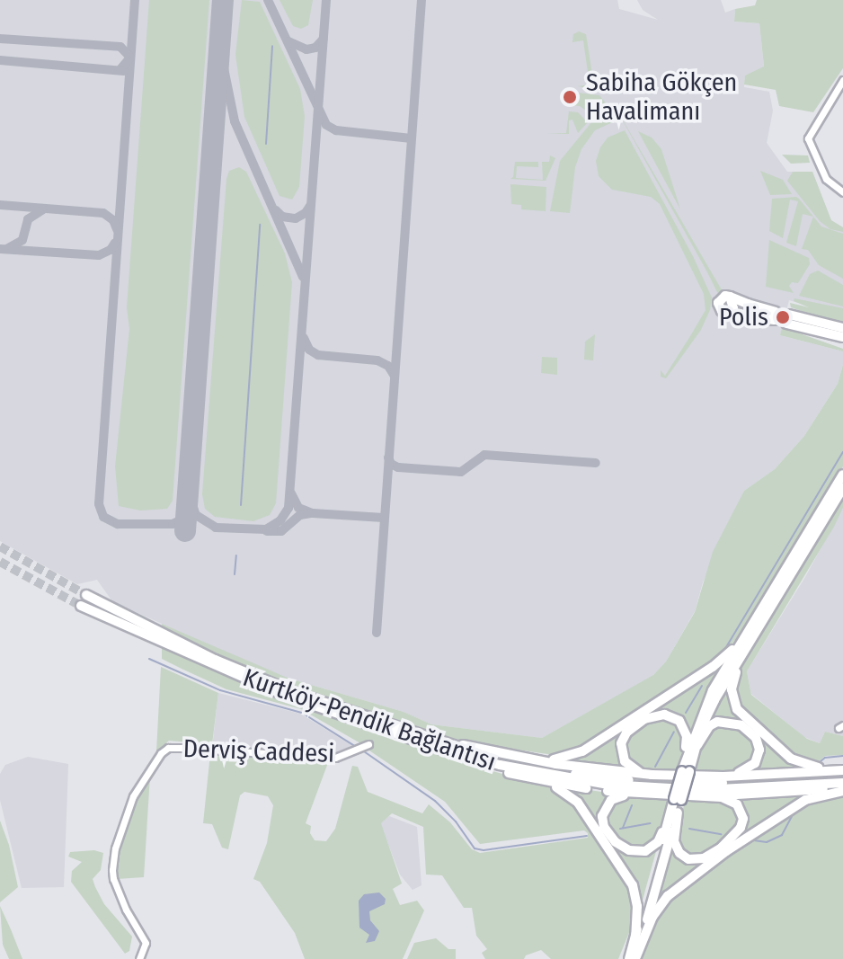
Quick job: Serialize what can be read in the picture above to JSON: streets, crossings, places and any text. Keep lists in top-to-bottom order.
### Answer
{
  "streets": {
    "highway": ["Kurtköy-Pendik Bağlantısı"],
    "street": ["Derviş Caddesi"]
  },
  "places": ["Sabiha Gökçen Havalimanı", "Polis"]
}
